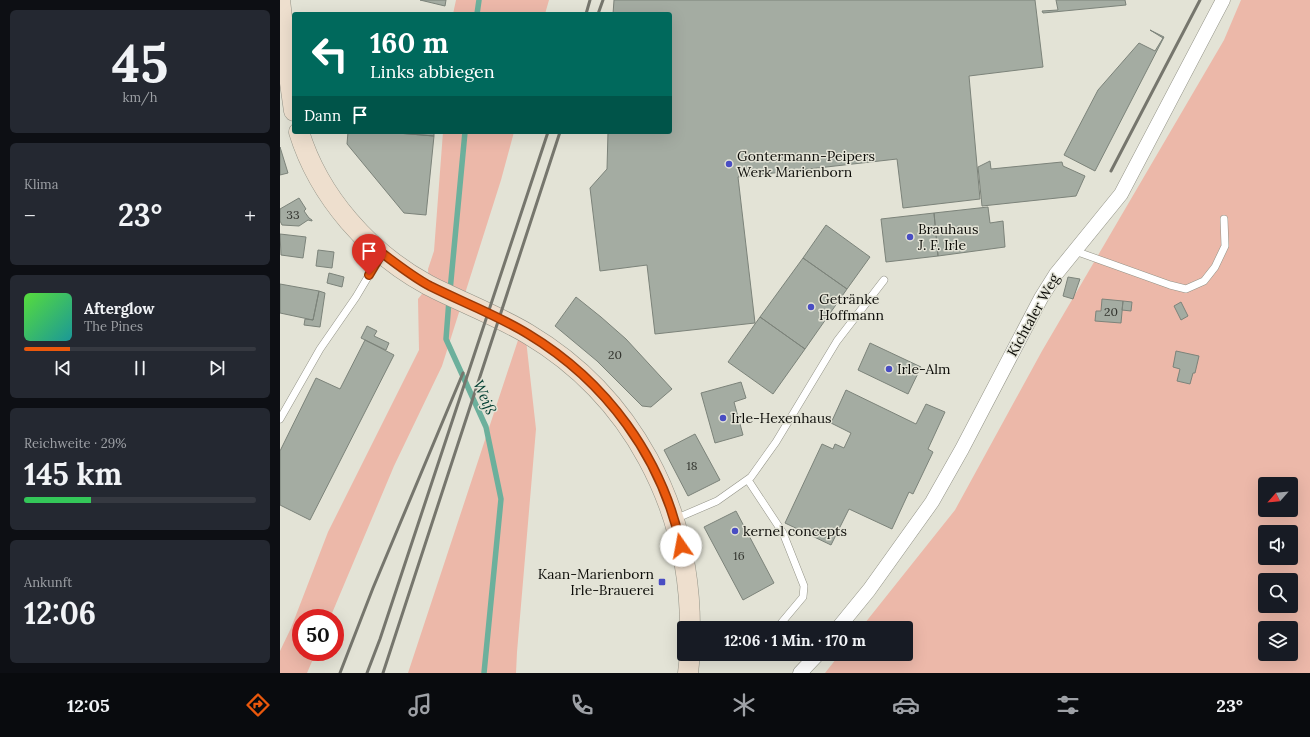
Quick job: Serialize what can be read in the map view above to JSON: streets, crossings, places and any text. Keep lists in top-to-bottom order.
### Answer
{
  "streets": {
    "street": ["Kichtaler Weg"]
  },
  "water": ["Weiß"],
  "places": {
    "other": [
      "Gontermann-Peipers Werk Marienborn",
      "Brauhaus J. F. Irle",
      "Getränke Hoffmann",
      "Irle-Alm",
      "Irle-Hexenhaus",
      "kernel concepts"
    ],
    "transit": ["Kaan-Marienborn Irle-Brauerei"]
  },
  "house_numbers": [
    "33",
    "20",
    "20",
    "18",
    "16"
  ],
  "north": "bottom left",
  "page": {
    "tile": [
      ["45", "km/h"],
      "Klima",
      ["Reichweite · 29%", "145 km"],
      ["Ankunft", "12:06"]
    ],
    "turn": ["160 m", "Links abbiegen"],
    "then": "Dann",
    "heat": ["−", "23°", "+"],
    "song": ["Afterglow", "The Pines"],
    "limit": "50",
    "trip": "12:06 · 1 Min. · 170 m",
    "tabs": ["12:05", "23°"]
  }
}
